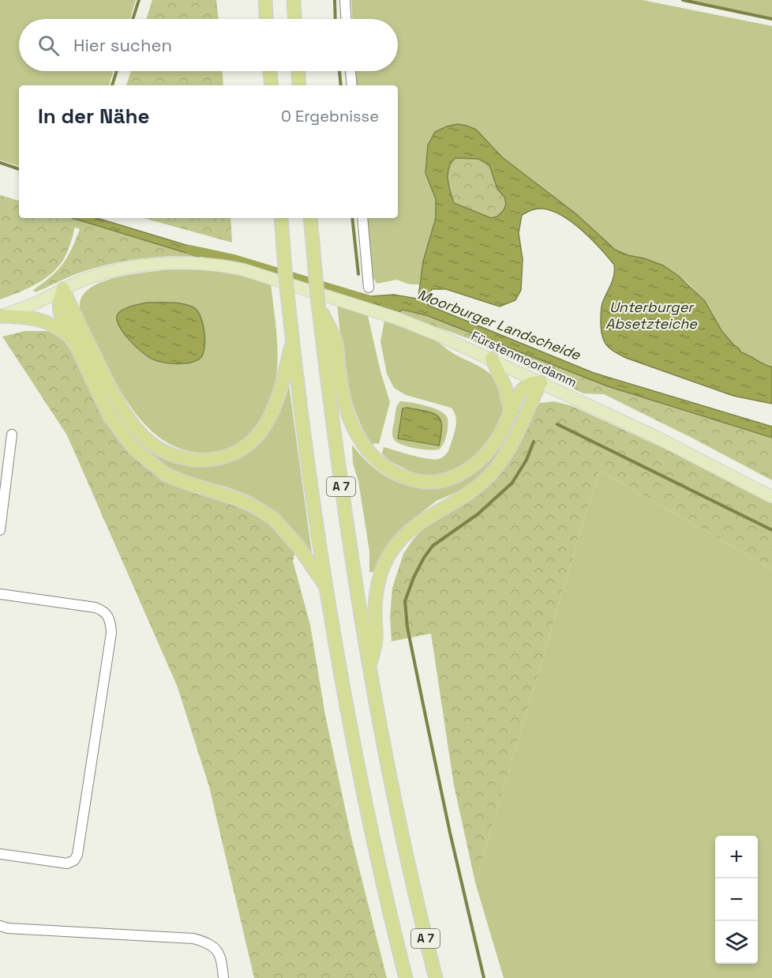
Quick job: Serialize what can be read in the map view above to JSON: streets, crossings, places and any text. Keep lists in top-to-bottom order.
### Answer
{
  "streets": {
    "highway": ["A 7"],
    "main road": ["Fürstenmoordamm"]
  },
  "water": ["Unterburger Absetzteiche", "Moorburger Landscheide"],
  "page": {
    "search": "Hier suchen",
    "heading": ["In der Nähe", "0 Ergebnisse"],
    "map_buttons": ["+", "−"]
  }
}
